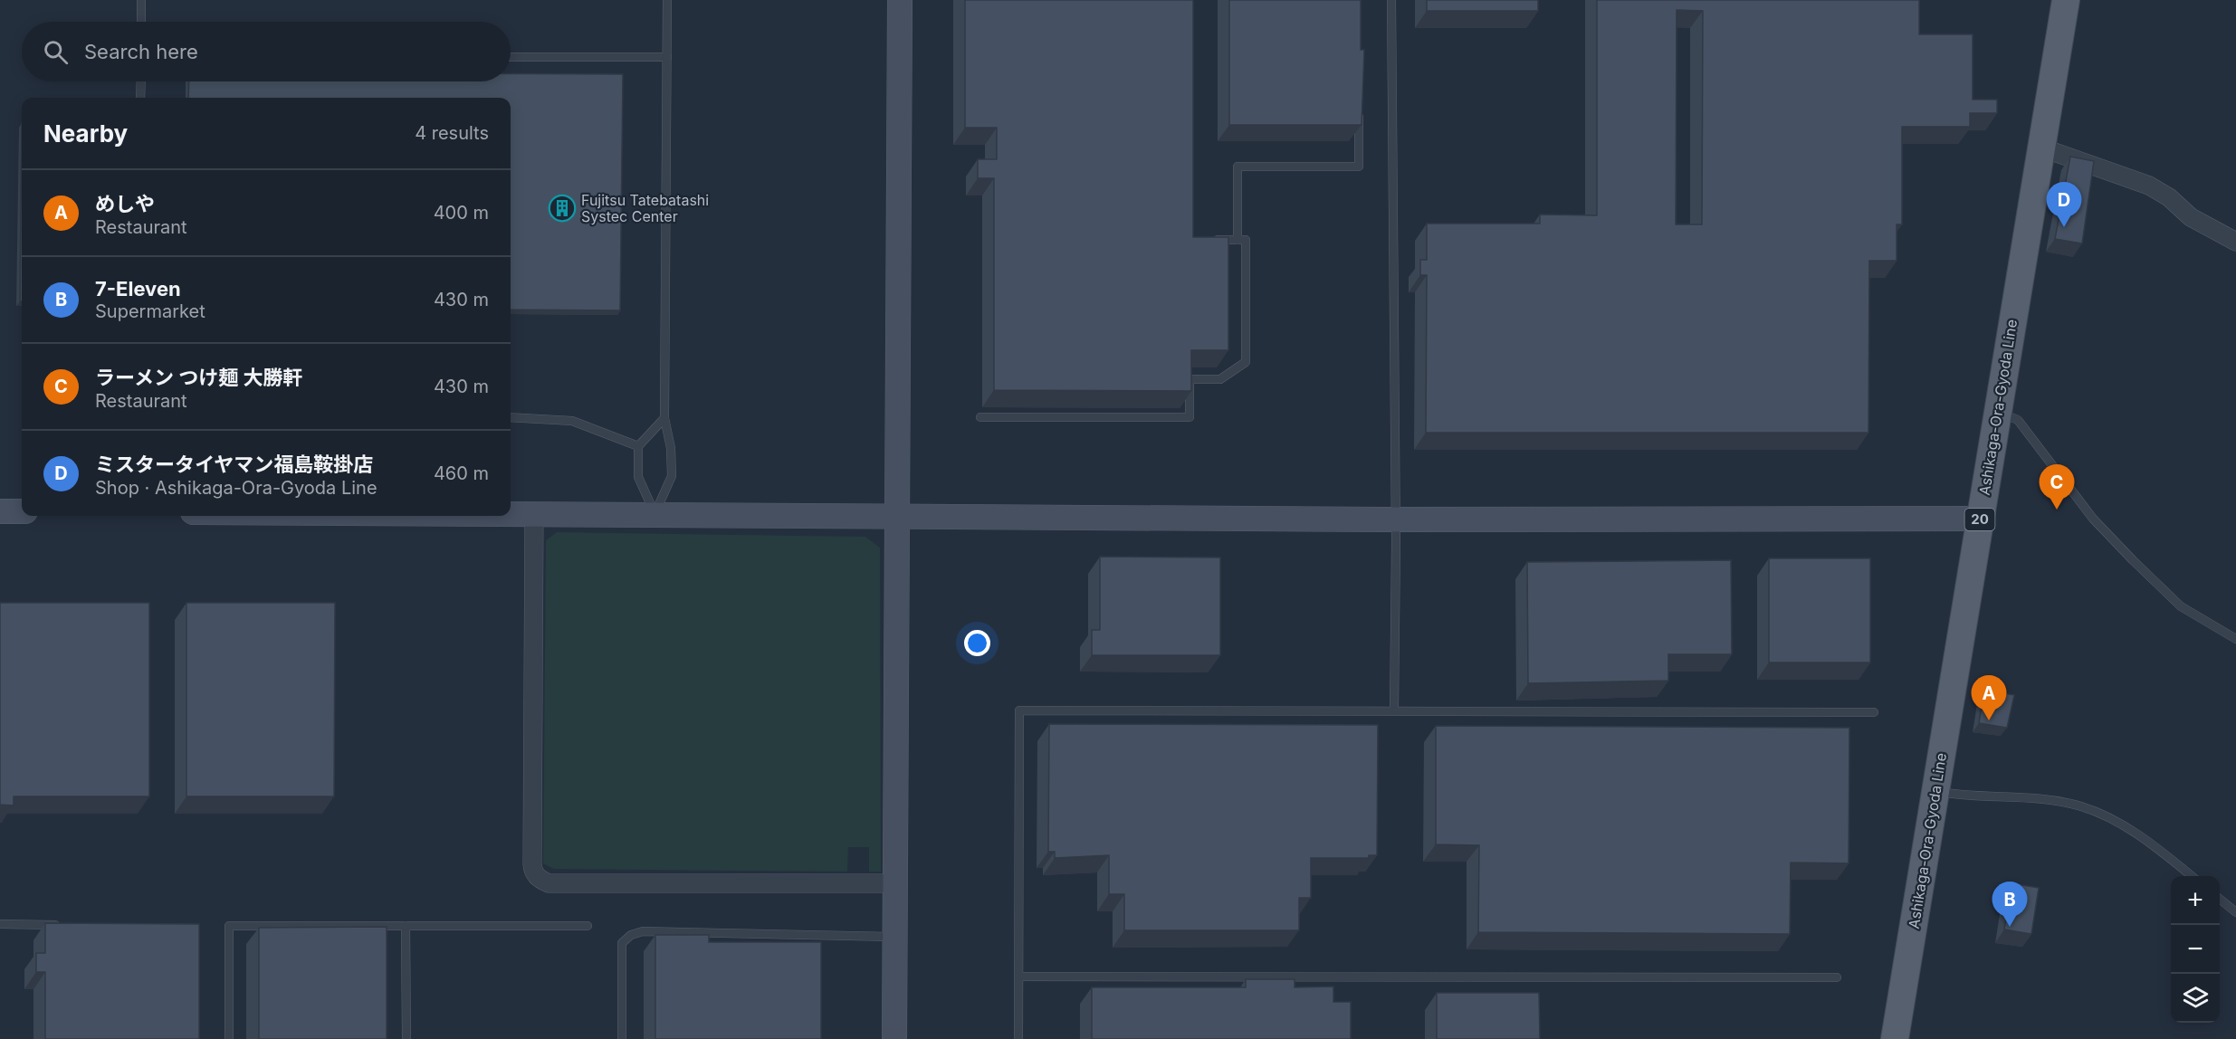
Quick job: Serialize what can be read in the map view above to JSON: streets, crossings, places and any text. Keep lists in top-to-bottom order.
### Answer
{
  "streets": {
    "main road": ["Ashikaga-Ora-Gyoda Line", "20"]
  },
  "places": {
    "building": ["Fujitsu Tatebatashi Systec Center"]
  },
  "page": {
    "search": "Search here",
    "heading": ["Nearby", "4 results"],
    "list": [
      {
        "mark": "A",
        "name": "めしや",
        "note": "Restaurant",
        "value": "400 m"
      },
      {
        "mark": "B",
        "name": "7-Eleven",
        "note": "Supermarket",
        "value": "430 m"
      },
      {
        "mark": "C",
        "name": "ラーメン つけ麺 大勝軒",
        "note": "Restaurant",
        "value": "430 m"
      },
      {
        "mark": "D",
        "name": "ミスタータイヤマン福島鞍掛店",
        "note": "Shop · Ashikaga-Ora-Gyoda Line",
        "value": "460 m"
      }
    ],
    "pins": [
      "D",
      "C",
      "A",
      "B"
    ],
    "map_buttons": ["+", "−"]
  }
}
